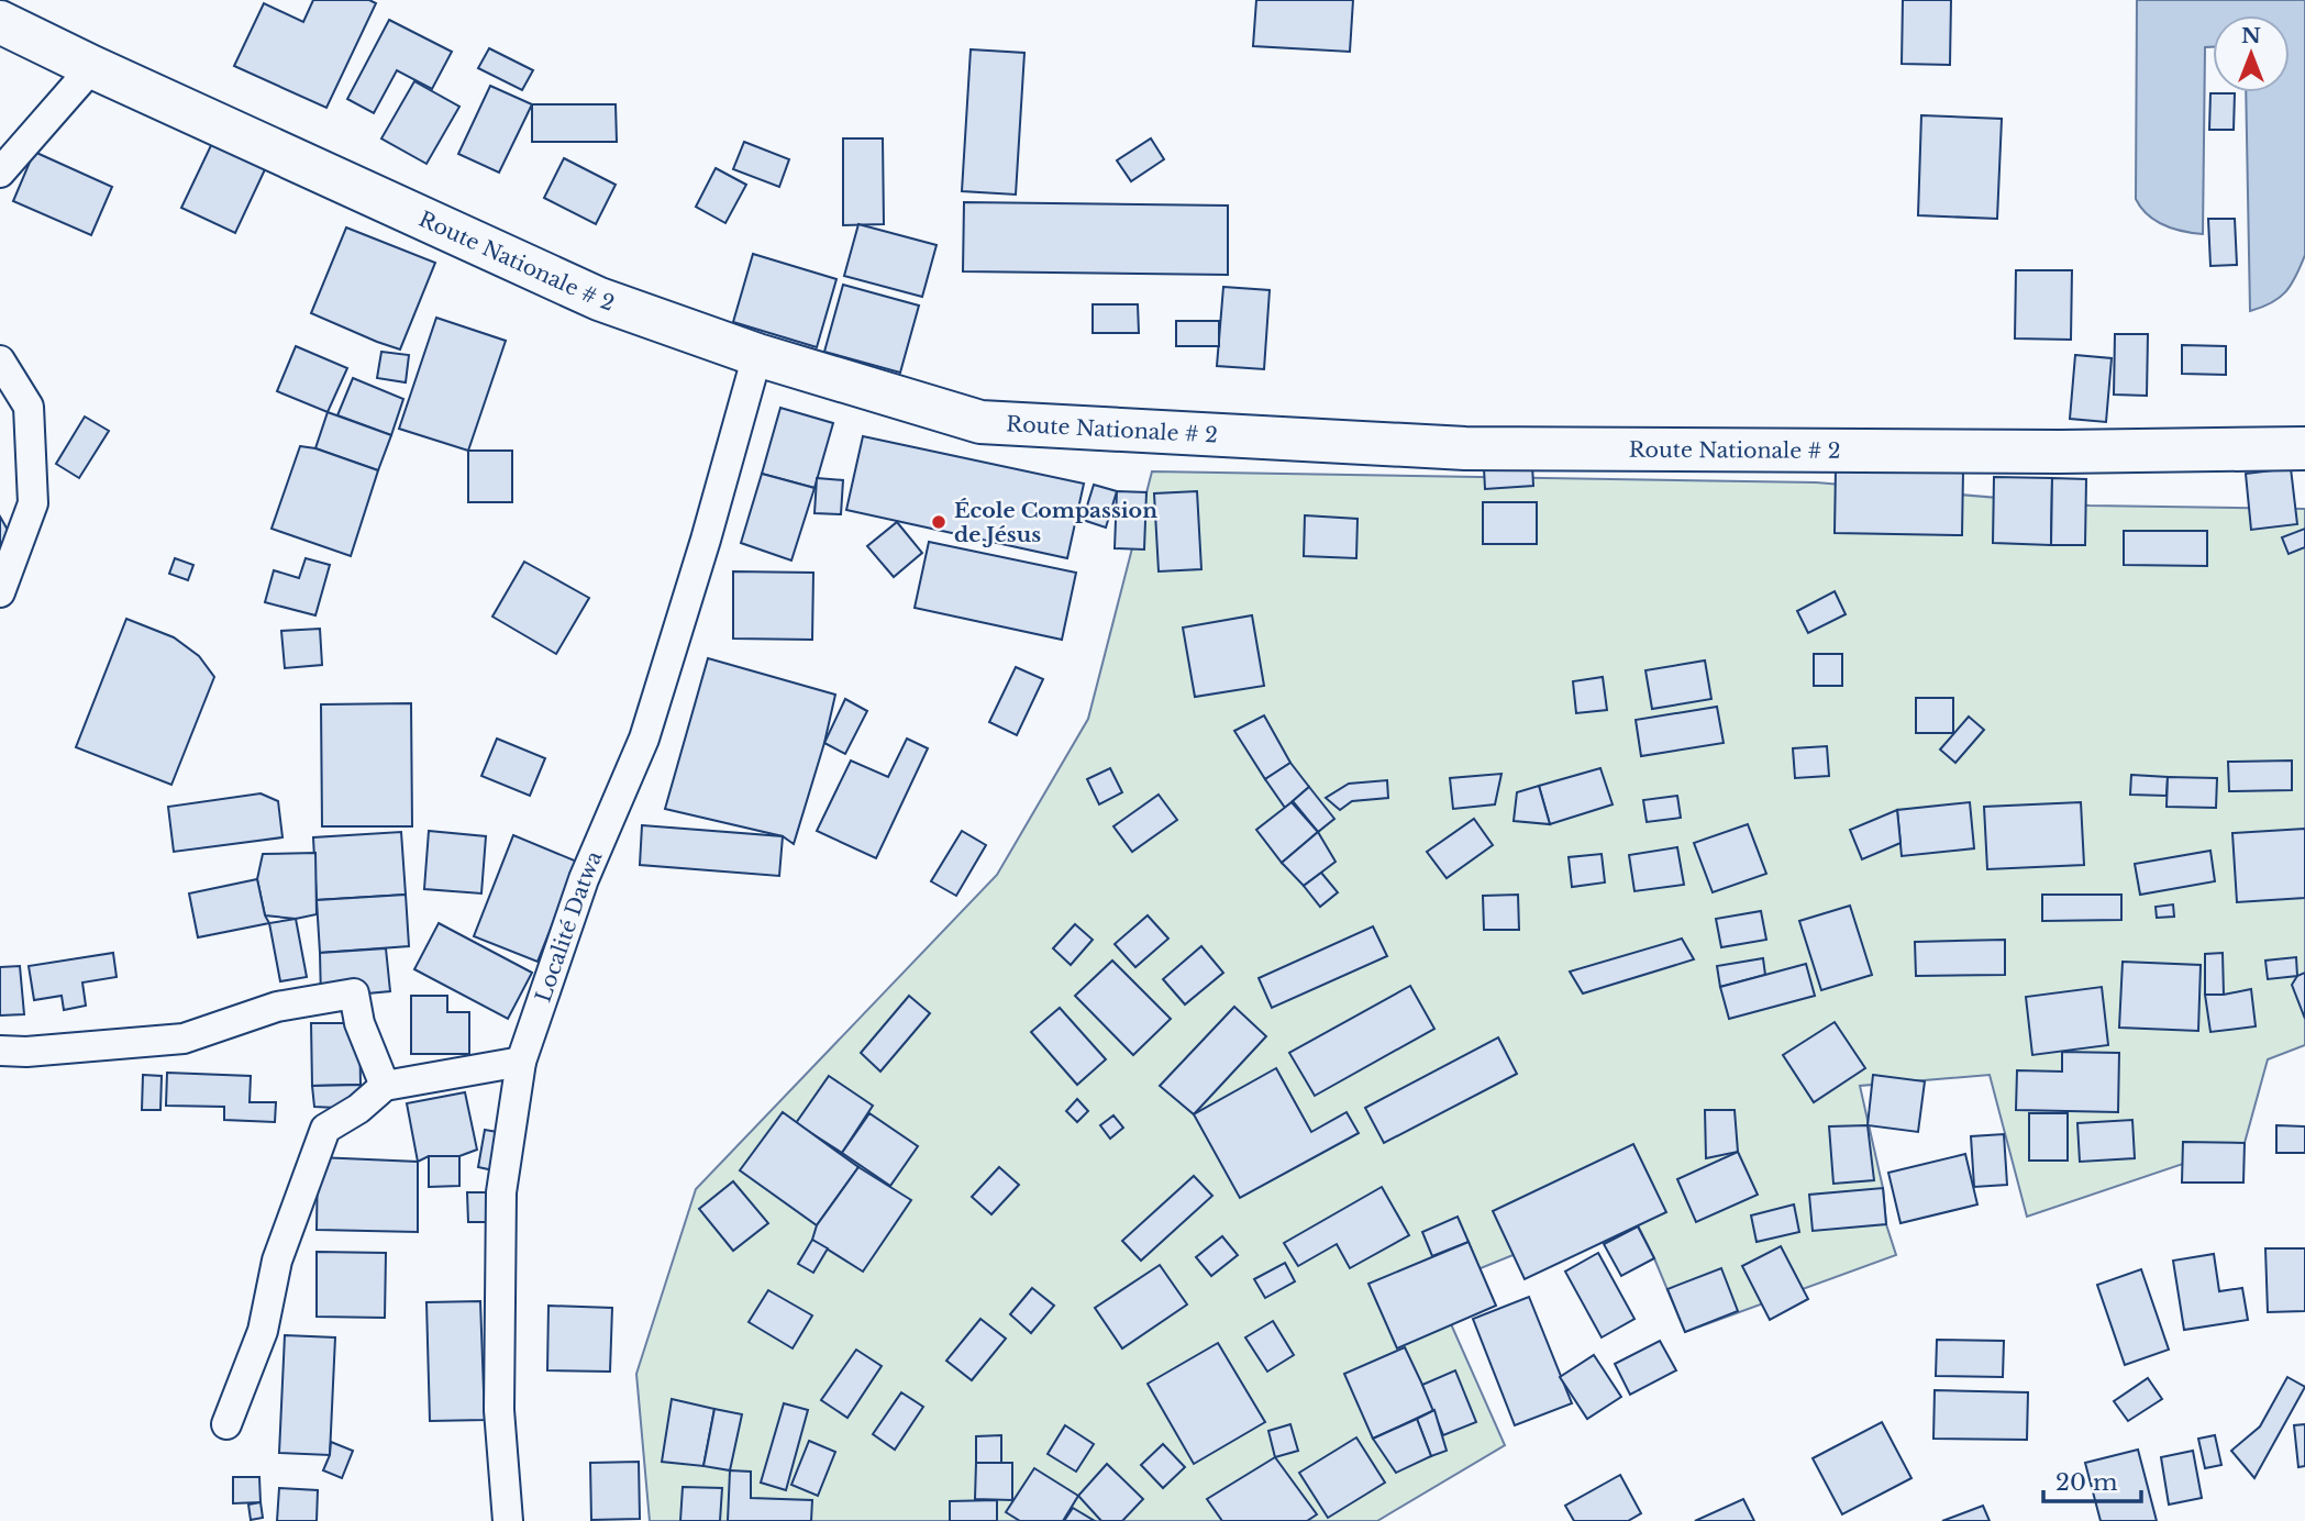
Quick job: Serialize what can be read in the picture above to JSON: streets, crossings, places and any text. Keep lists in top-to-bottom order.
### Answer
{
  "streets": {
    "main road": ["Route Nationale # 2"],
    "street": ["Localité Datwa"]
  },
  "crossings": [
    ["Route Nationale # 2", "Localité Datwa"]
  ],
  "places": ["École Compassion de Jésus"],
  "scale_bar": "20 m",
  "north": "top"
}
